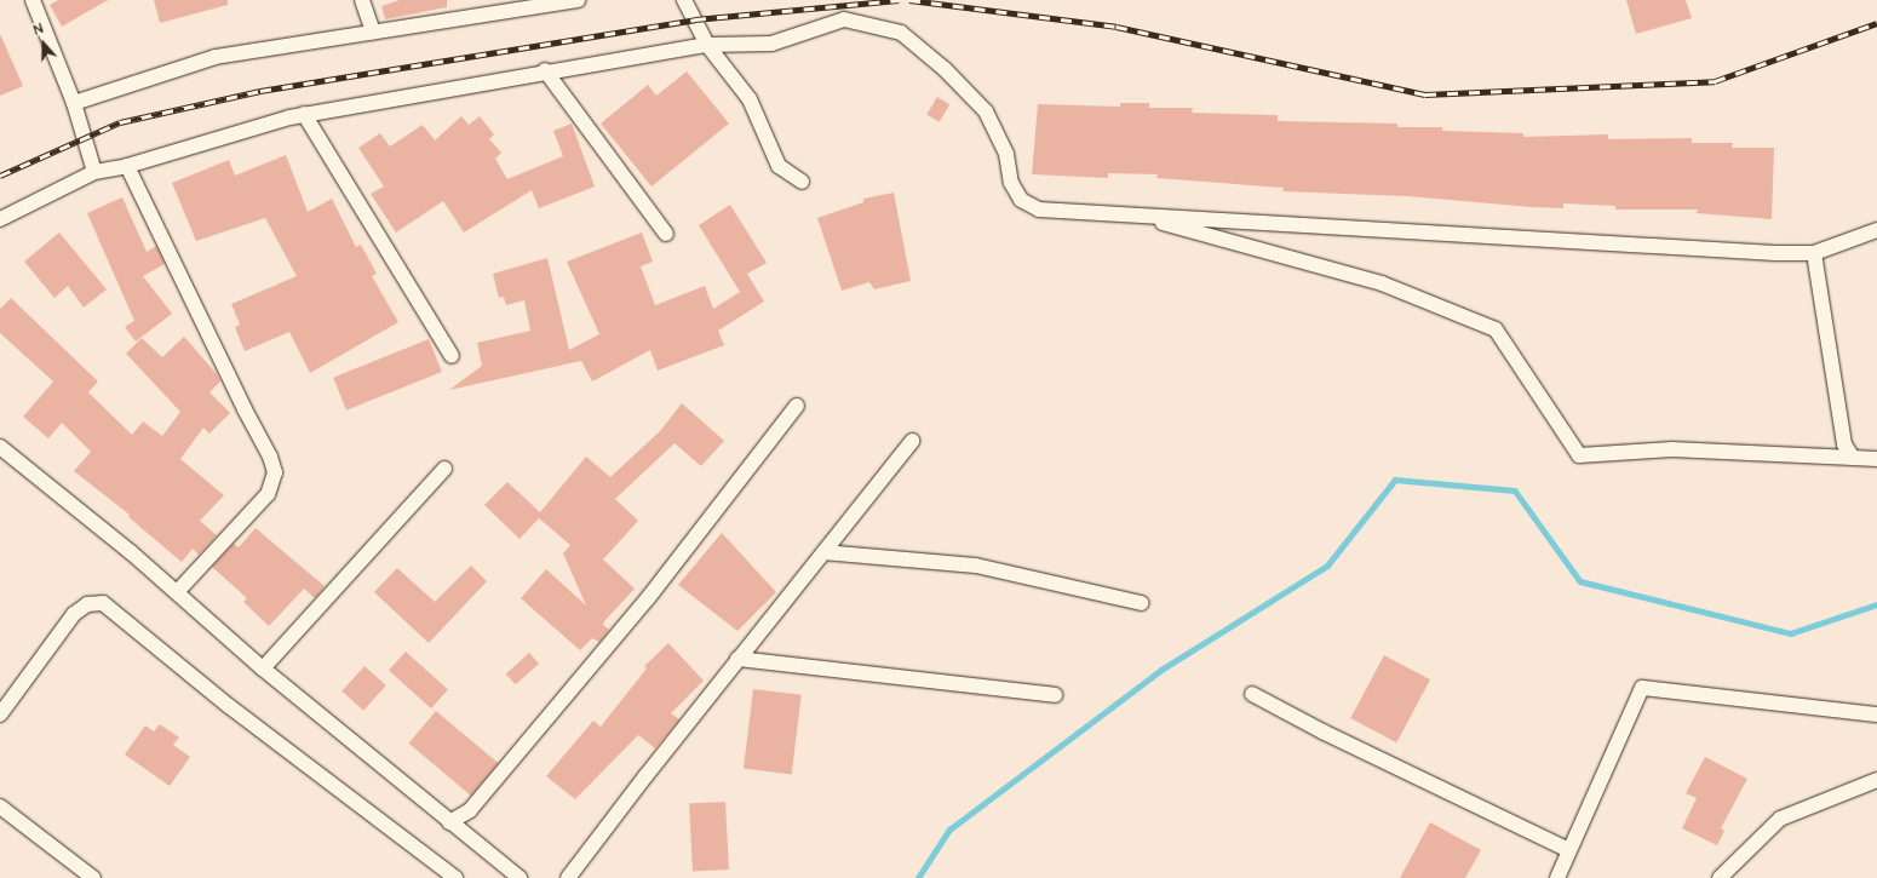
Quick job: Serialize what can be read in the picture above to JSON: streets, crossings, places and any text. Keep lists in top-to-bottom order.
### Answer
{
  "north": "top"
}
